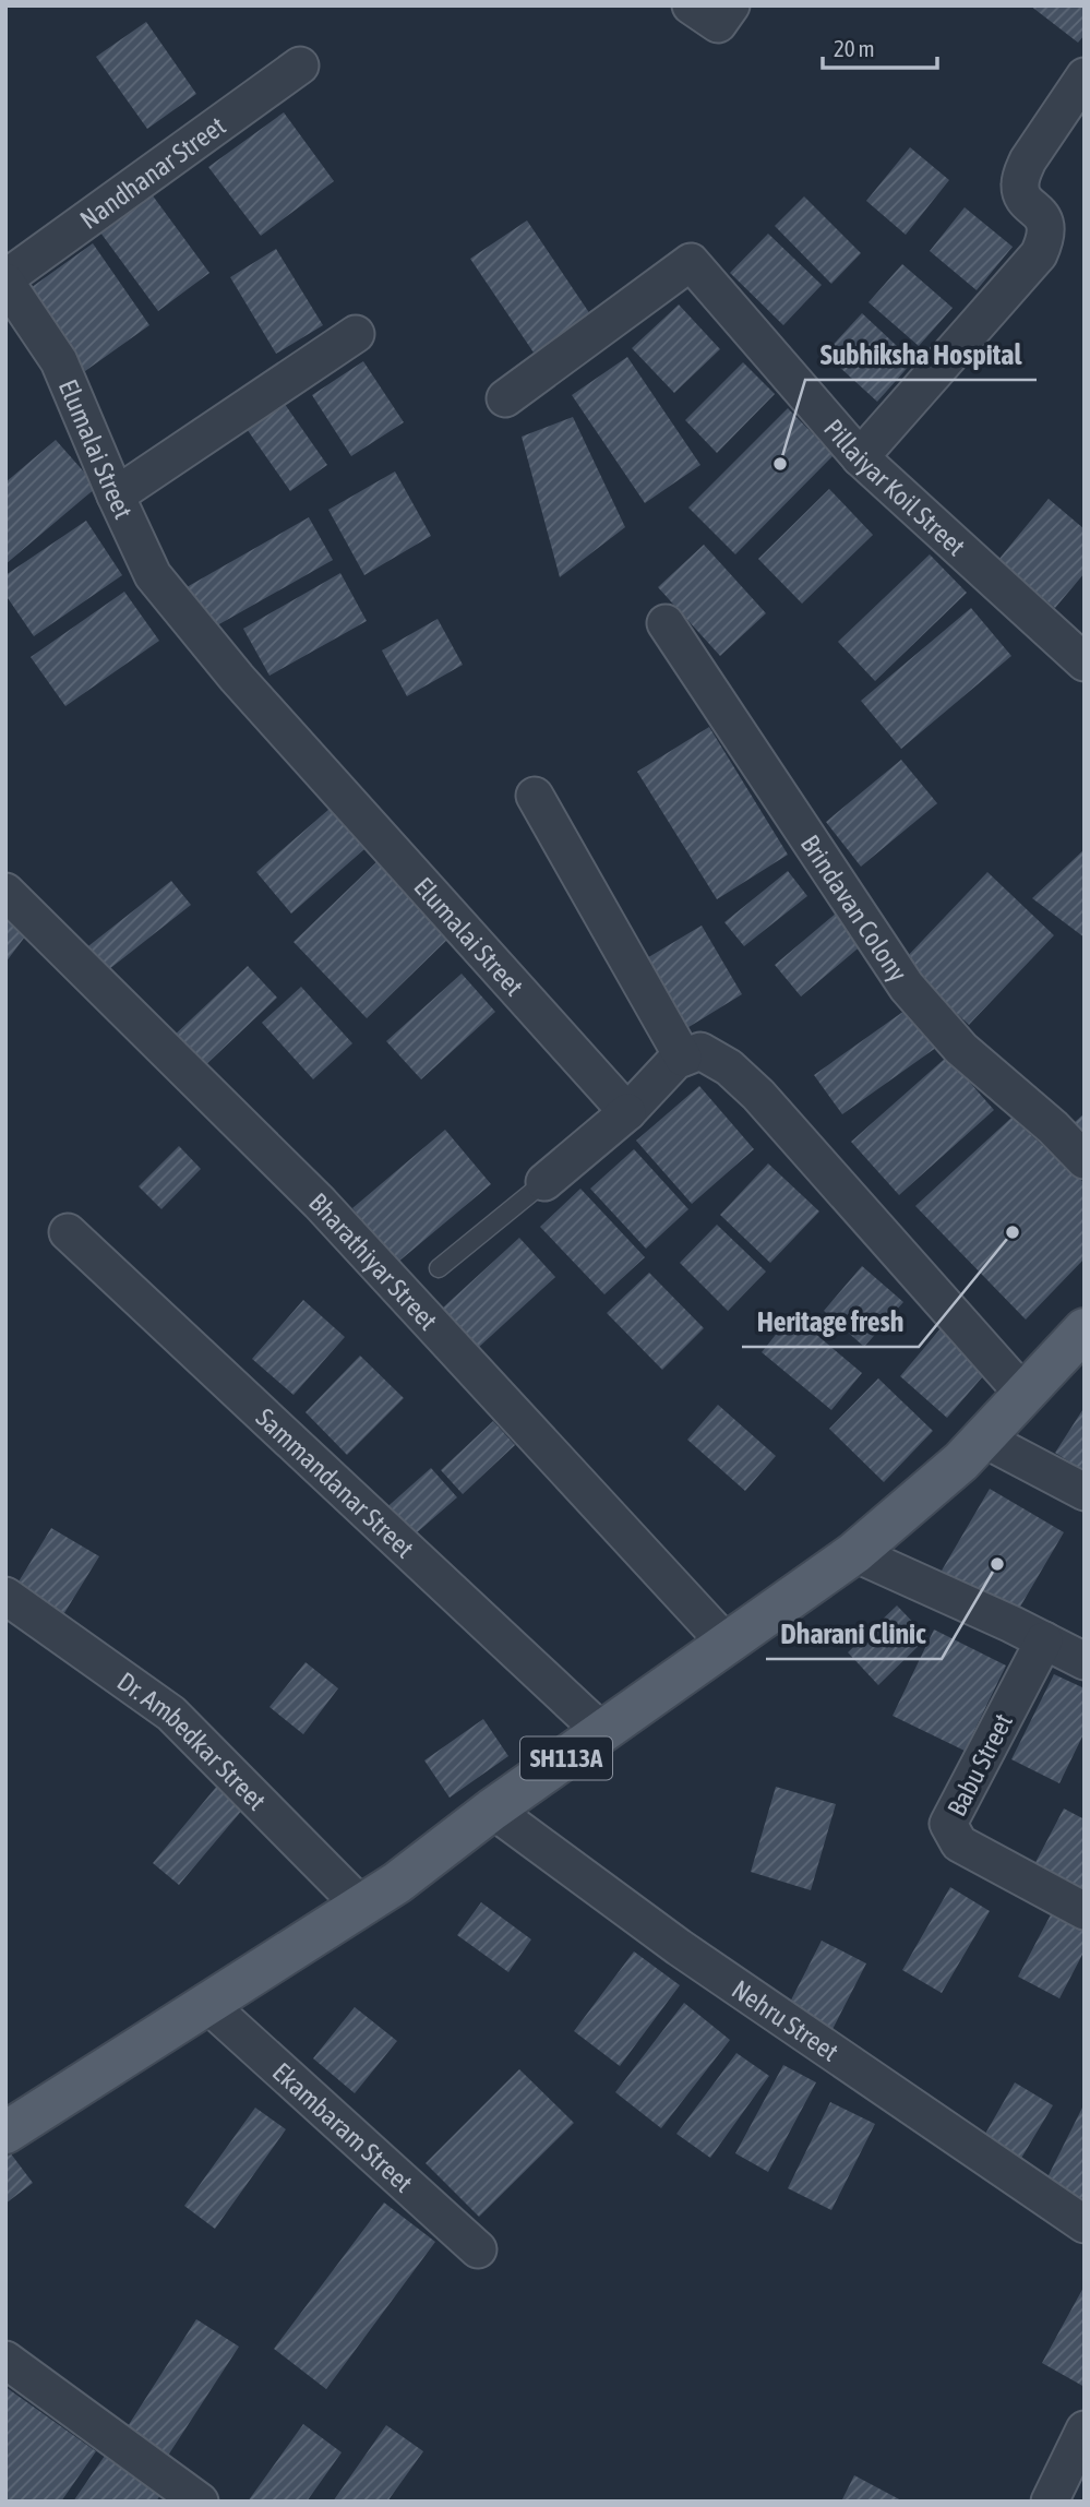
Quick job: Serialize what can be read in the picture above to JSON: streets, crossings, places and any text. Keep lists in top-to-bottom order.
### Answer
{
  "streets": {
    "main road": ["SH113A"],
    "street": [
      "Nandhanar Street",
      "Elumalai Street",
      "Pillaiyar Koil Street",
      "Brindavan Colony",
      "Bharathiyar Street",
      "Sammandanar Street",
      "Dr. Ambedkar Street",
      "Babu Street",
      "Nehru Street",
      "Ekambaram Street"
    ]
  },
  "crossings": [
    ["Nandhanar Street", "Elumalai Street"],
    ["Bharathiyar Street", "SH113A"],
    ["Sammandanar Street", "SH113A"],
    ["Dr. Ambedkar Street", "SH113A"],
    ["SH113A", "Nehru Street"],
    ["SH113A", "Ekambaram Street"]
  ],
  "places": ["Subhiksha Hospital", "Heritage fresh", "Dharani Clinic"],
  "scale_bar": "20 m"
}
